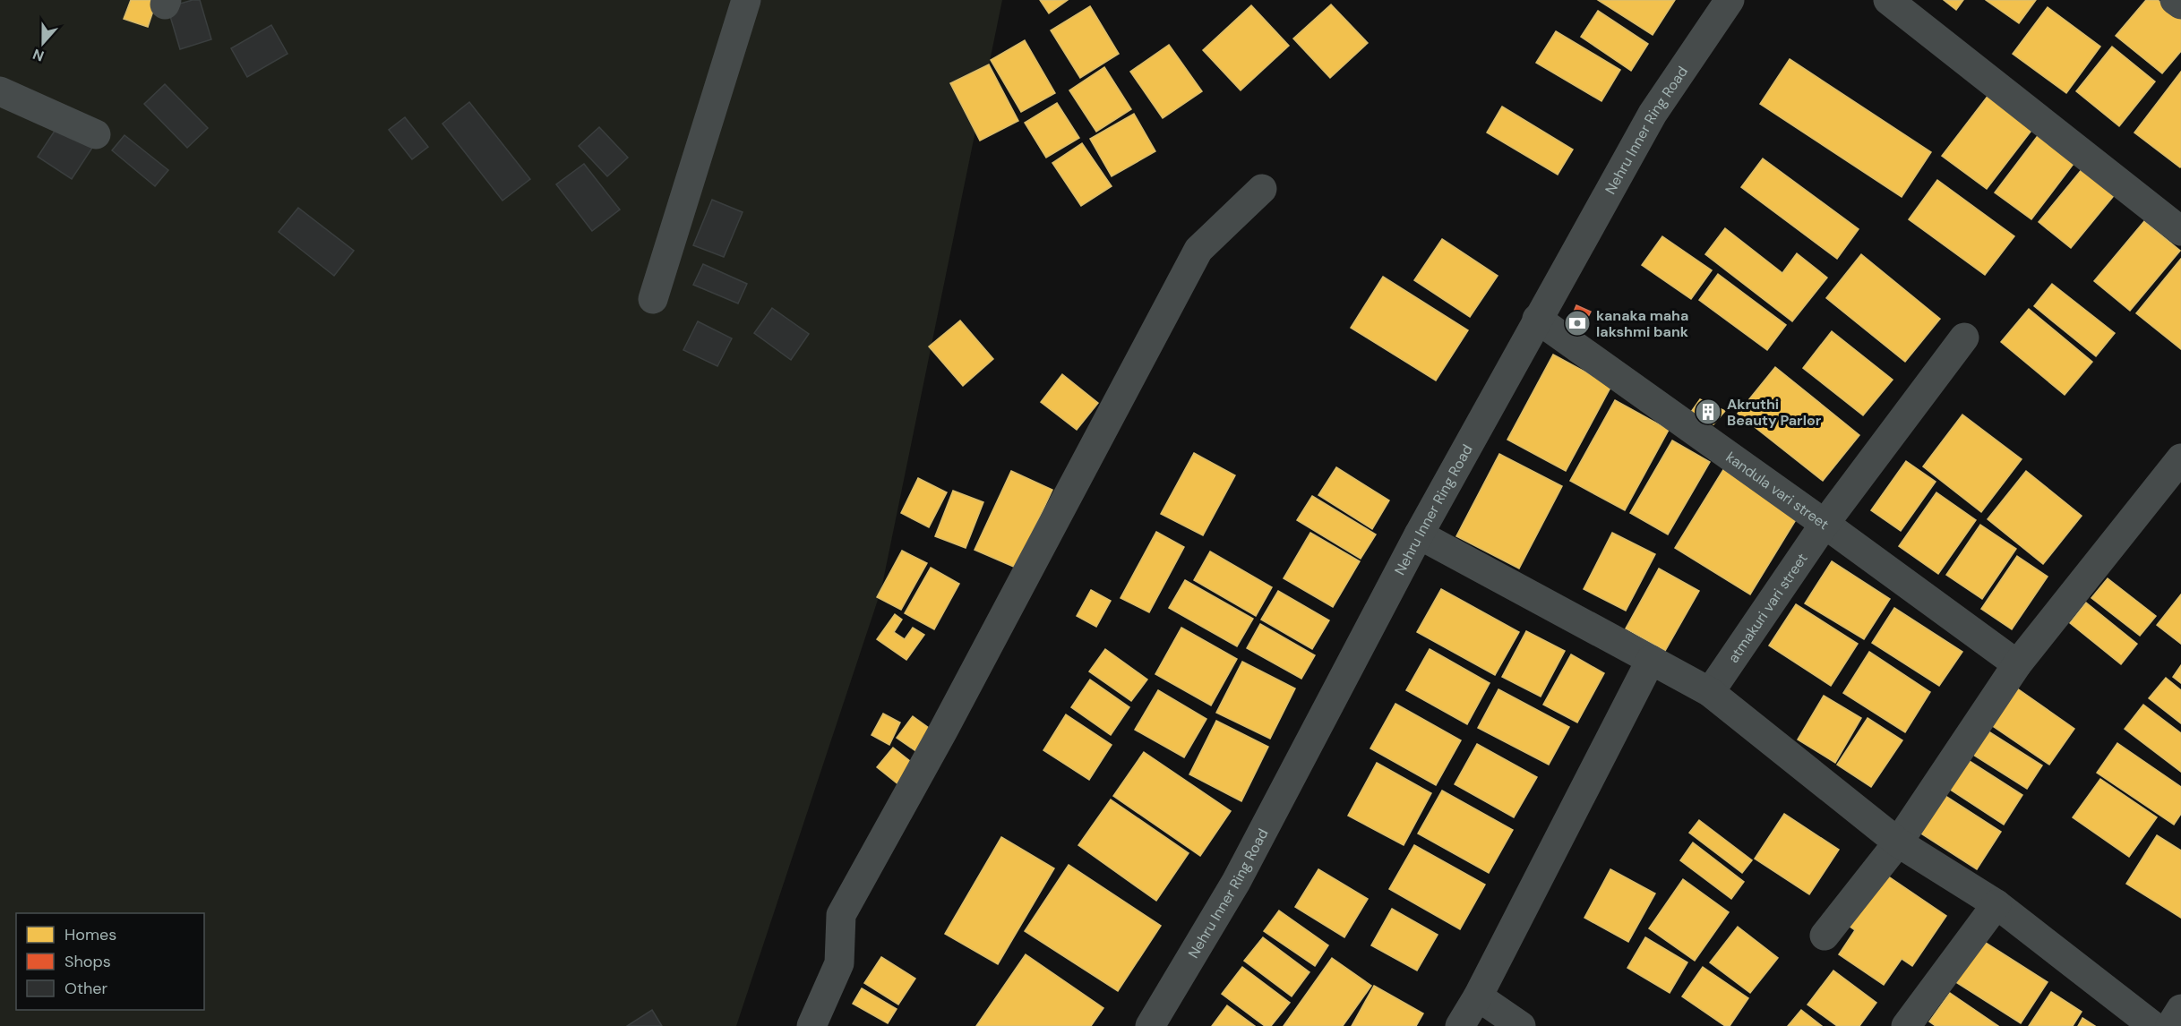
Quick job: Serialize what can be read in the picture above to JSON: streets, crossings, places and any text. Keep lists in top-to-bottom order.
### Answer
{
  "streets": {
    "street": ["Nehru Inner Ring Road", "kandula vari street", "atmakuri vari street"]
  },
  "crossings": [
    ["Nehru Inner Ring Road", "kandula vari street"],
    ["kandula vari street", "atmakuri vari street"]
  ],
  "places": {
    "bank": ["kanaka maha lakshmi bank"],
    "building": ["Akruthi Beauty Parlor"]
  },
  "legend": ["Homes", "Shops", "Other"],
  "north": "bottom"
}
